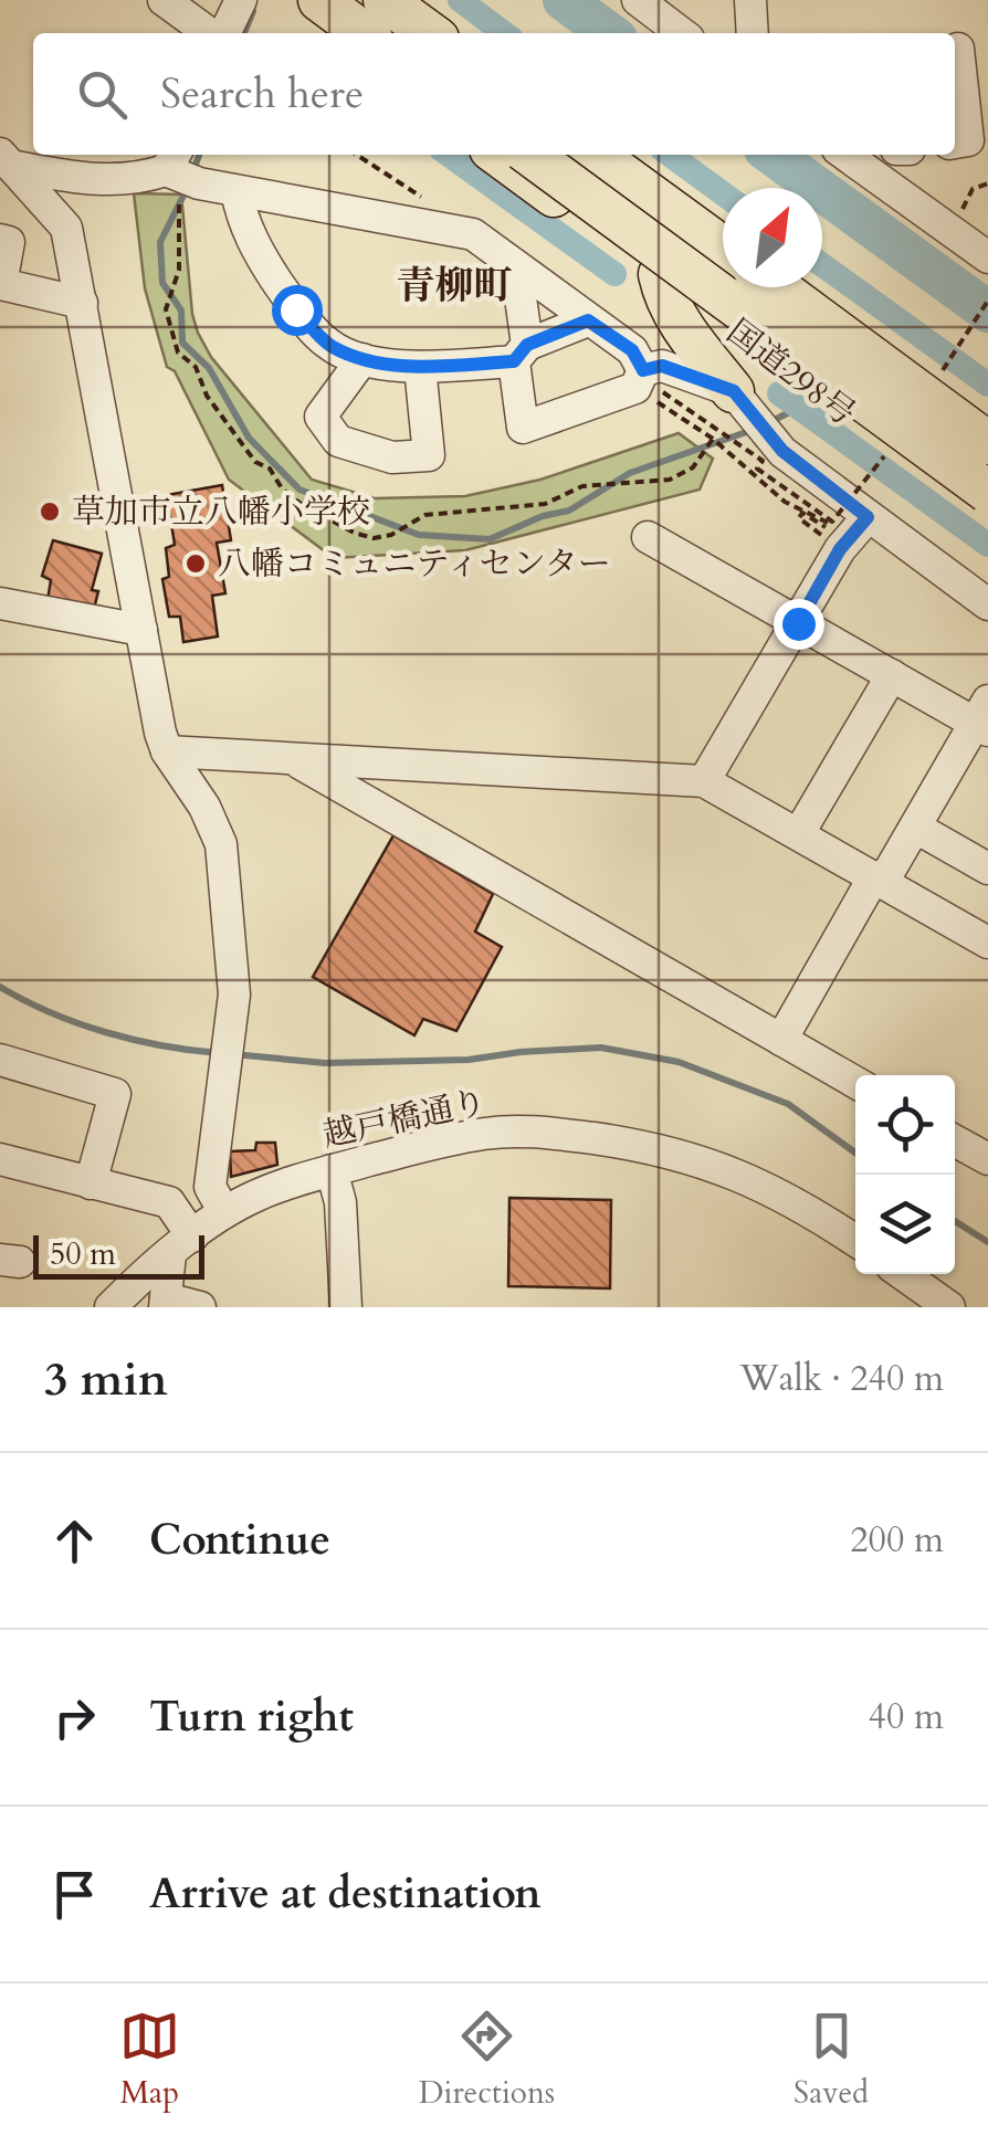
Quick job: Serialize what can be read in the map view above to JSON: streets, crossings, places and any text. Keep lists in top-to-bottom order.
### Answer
{
  "streets": {
    "highway": ["国道298号"],
    "street": ["越戸橋通り"]
  },
  "districts": ["青柳町"],
  "places": ["草加市立八幡小学校", "八幡コミュニティセンター"],
  "scale_bar": "50 m",
  "north": "top right",
  "page": {
    "search": "Search here",
    "scale": "50 m",
    "heading": ["3 min", "Walk · 240 m"],
    "list": [
      ["Continue", "200 m"],
      ["Turn right", "40 m"],
      "Arrive at destination"
    ],
    "nav": ["Map", "Directions", "Saved"]
  }
}
